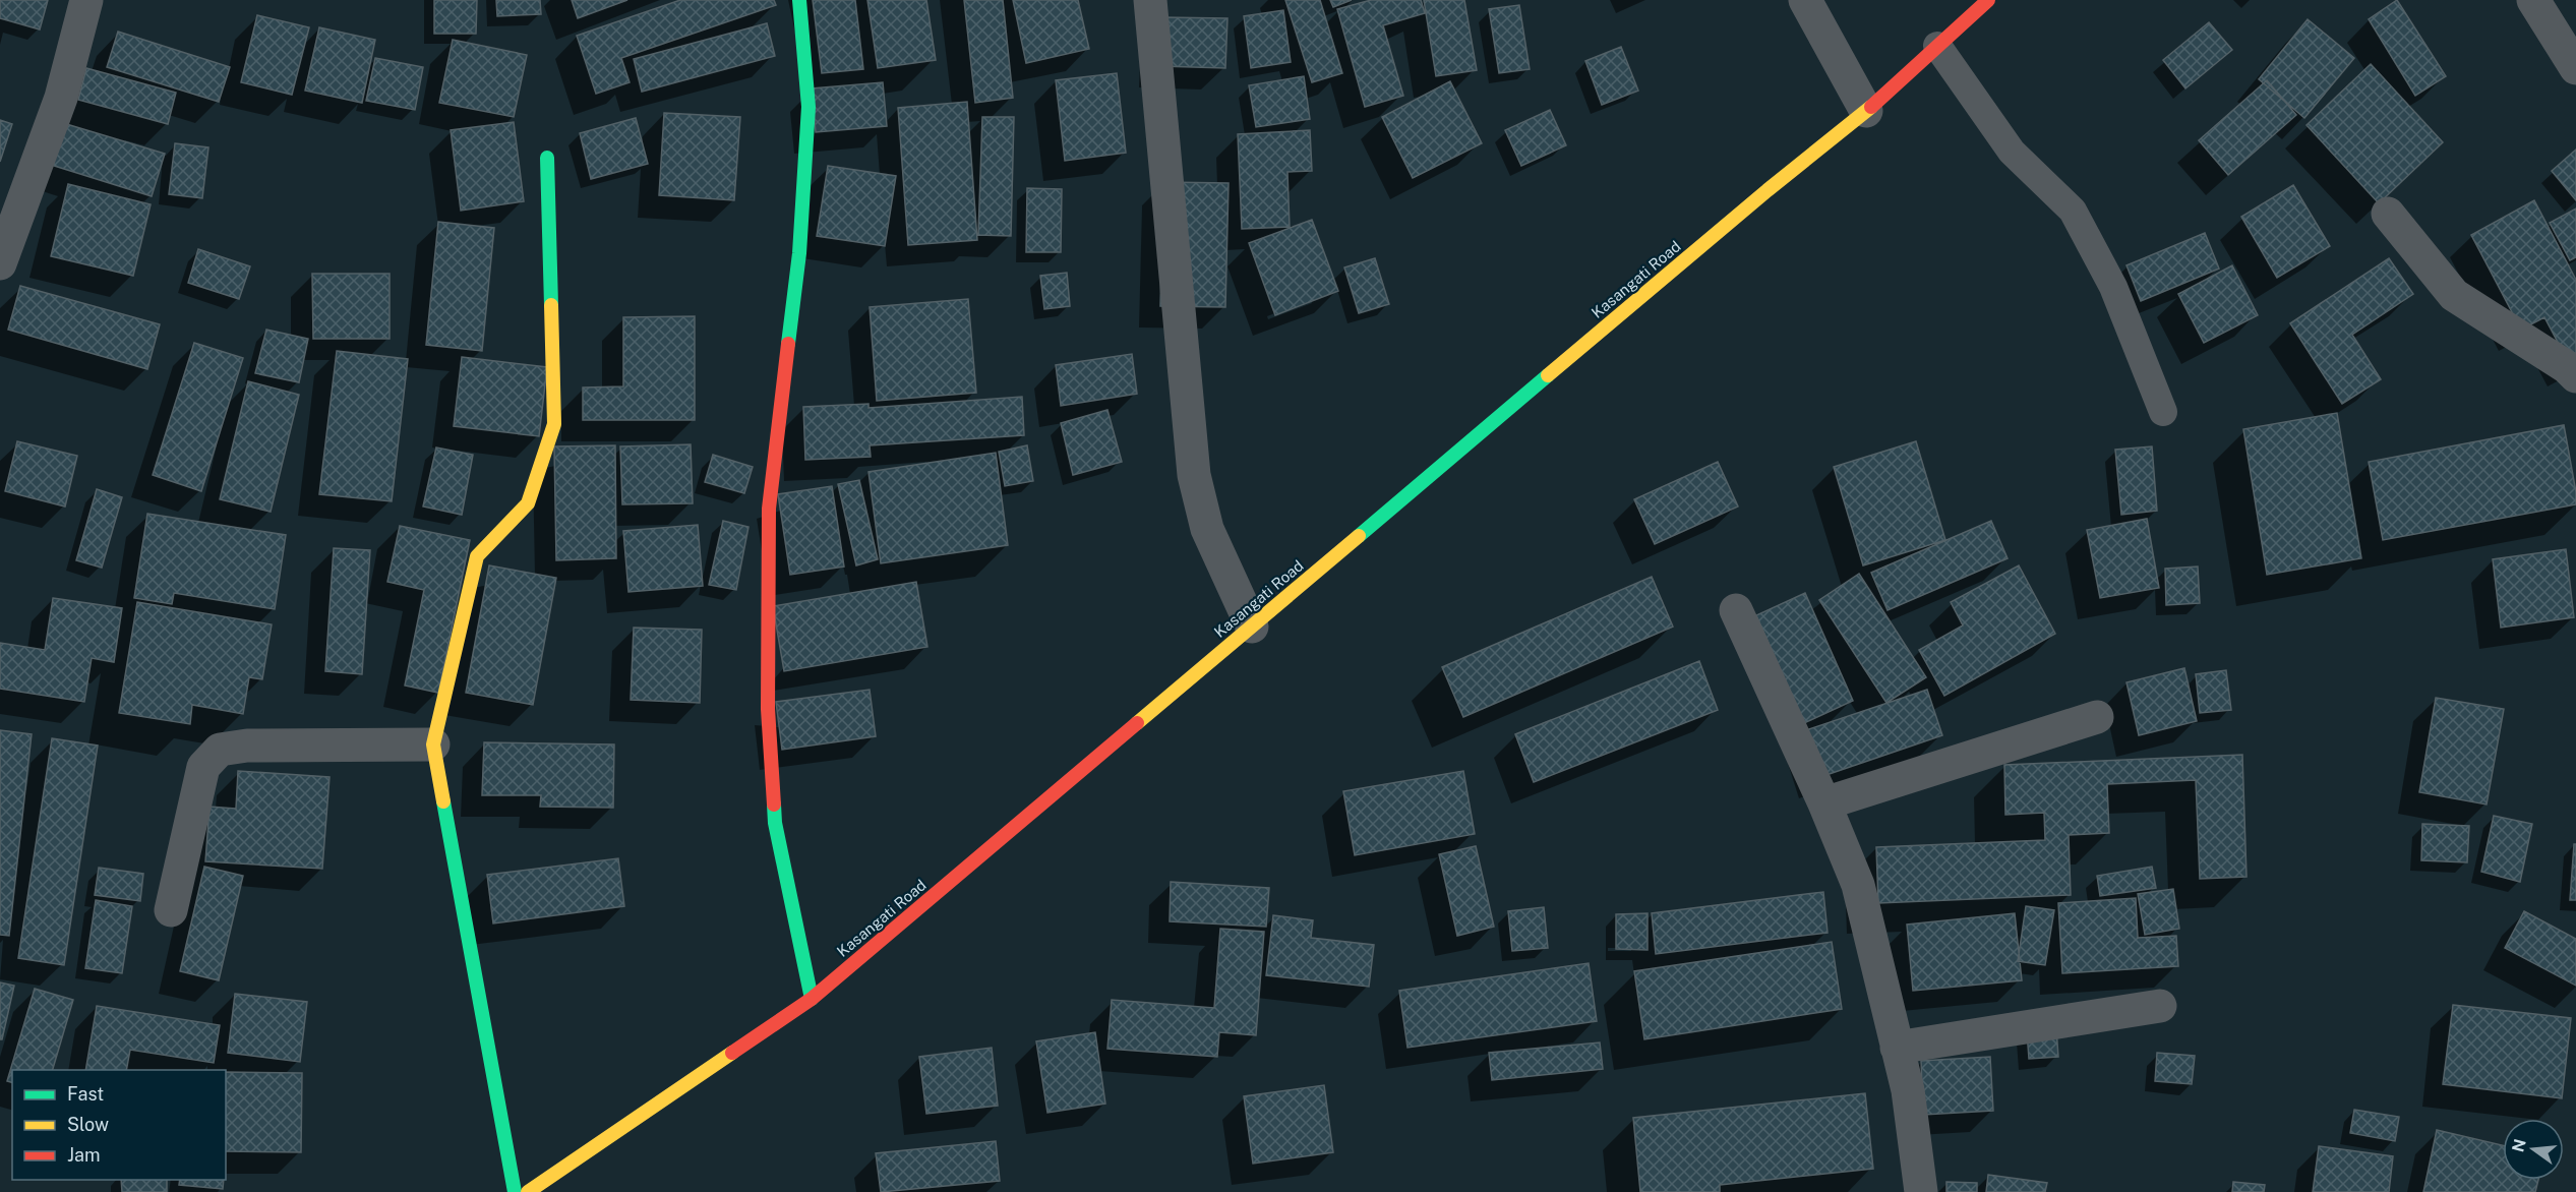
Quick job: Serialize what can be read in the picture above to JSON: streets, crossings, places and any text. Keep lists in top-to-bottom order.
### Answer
{
  "streets": {
    "street": ["Kasangati Road"]
  },
  "legend": ["Fast", "Slow", "Jam"],
  "north": "left"
}
